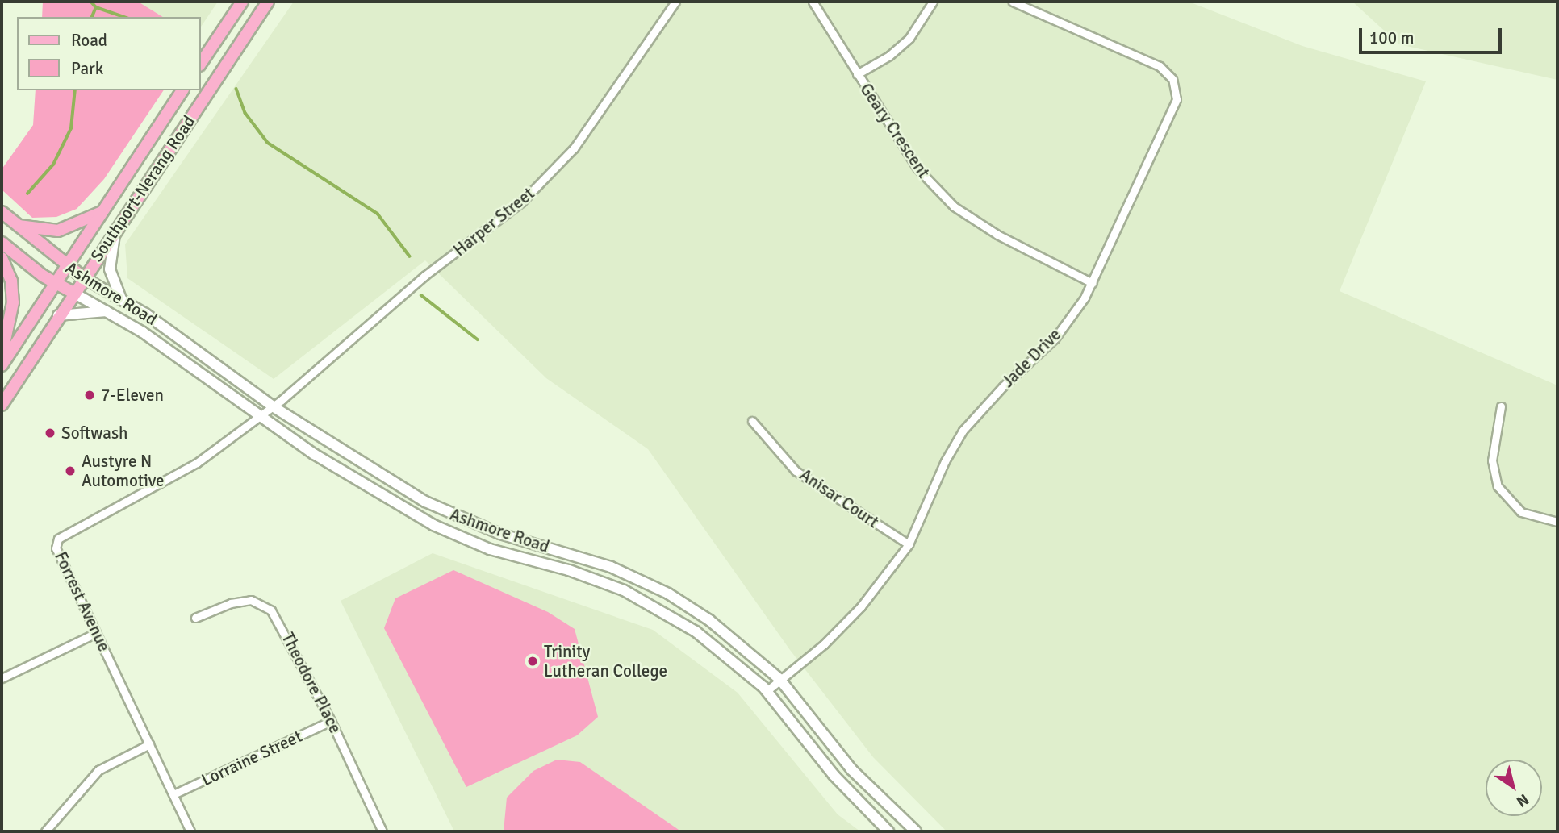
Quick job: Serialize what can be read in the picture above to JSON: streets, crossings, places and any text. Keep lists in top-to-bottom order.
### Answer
{
  "streets": {
    "main road": ["Southport-Nerang Road", "Ashmore Road"],
    "street": [
      "Geary Crescent",
      "Harper Street",
      "Jade Drive",
      "Anisar Court",
      "Forrest Avenue",
      "Theodore Place",
      "Lorraine Street"
    ]
  },
  "crossings": [
    ["Geary Crescent", "Jade Drive"],
    ["Southport-Nerang Road", "Ashmore Road"],
    ["Harper Street", "Ashmore Road"],
    ["Harper Street", "Forrest Avenue"],
    ["Ashmore Road", "Jade Drive"],
    ["Ashmore Road", "Forrest Avenue"],
    ["Jade Drive", "Anisar Court"],
    ["Forrest Avenue", "Lorraine Street"],
    ["Theodore Place", "Lorraine Street"]
  ],
  "places": [
    "7-Eleven",
    "Softwash",
    "Austyre N Automotive",
    "Trinity Lutheran College"
  ],
  "legend": ["Road", "Park"],
  "scale_bar": "100 m",
  "north": "bottom right"
}
